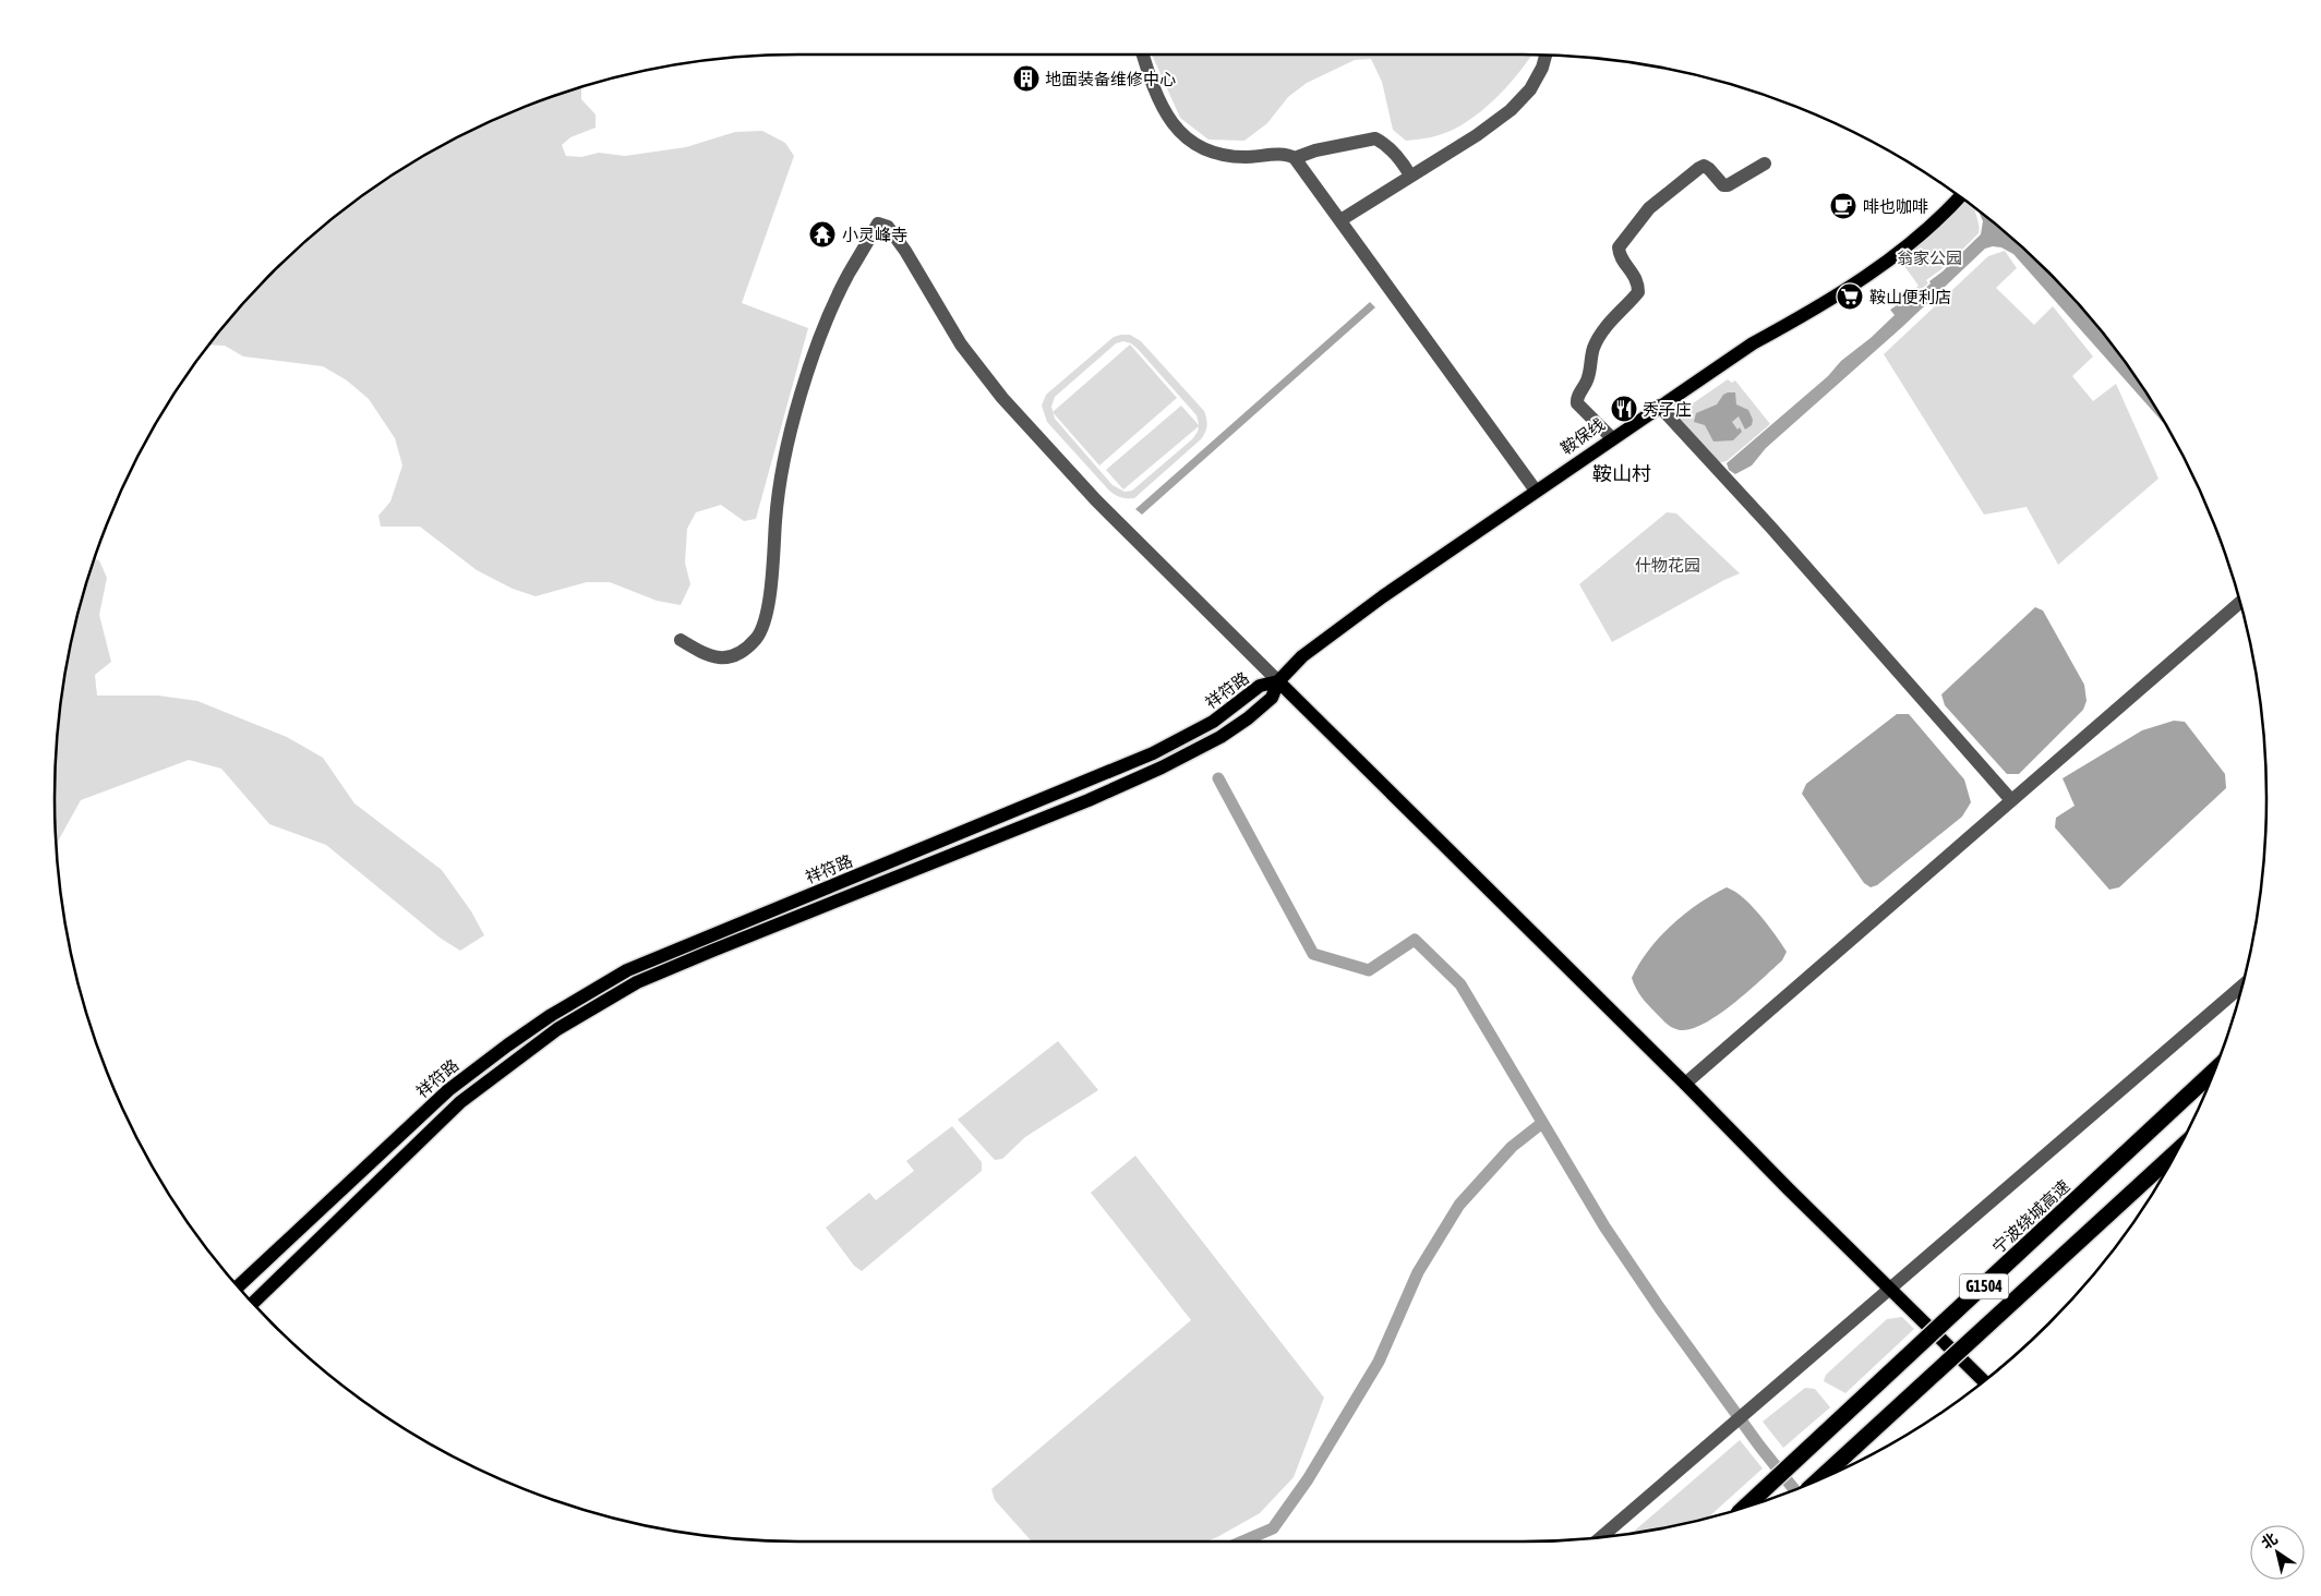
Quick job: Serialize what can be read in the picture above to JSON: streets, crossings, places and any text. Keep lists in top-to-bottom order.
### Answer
{
  "streets": {
    "highway": ["宁波绕城高速", "G1504"],
    "main road": ["鞍保线", "祥符路"]
  },
  "crossings": [
    ["鞍保线", "祥符路"]
  ],
  "districts": ["鞍山村"],
  "parks": ["翁家公园", "什物花园"],
  "places": {
    "building": ["地面装备维修中心"],
    "cafe": ["啡也咖啡"],
    "temple": ["小灵峰寺"],
    "supermarket": ["鞍山便利店"],
    "restaurant": ["秀子庄"]
  },
  "north": "top left"
}
